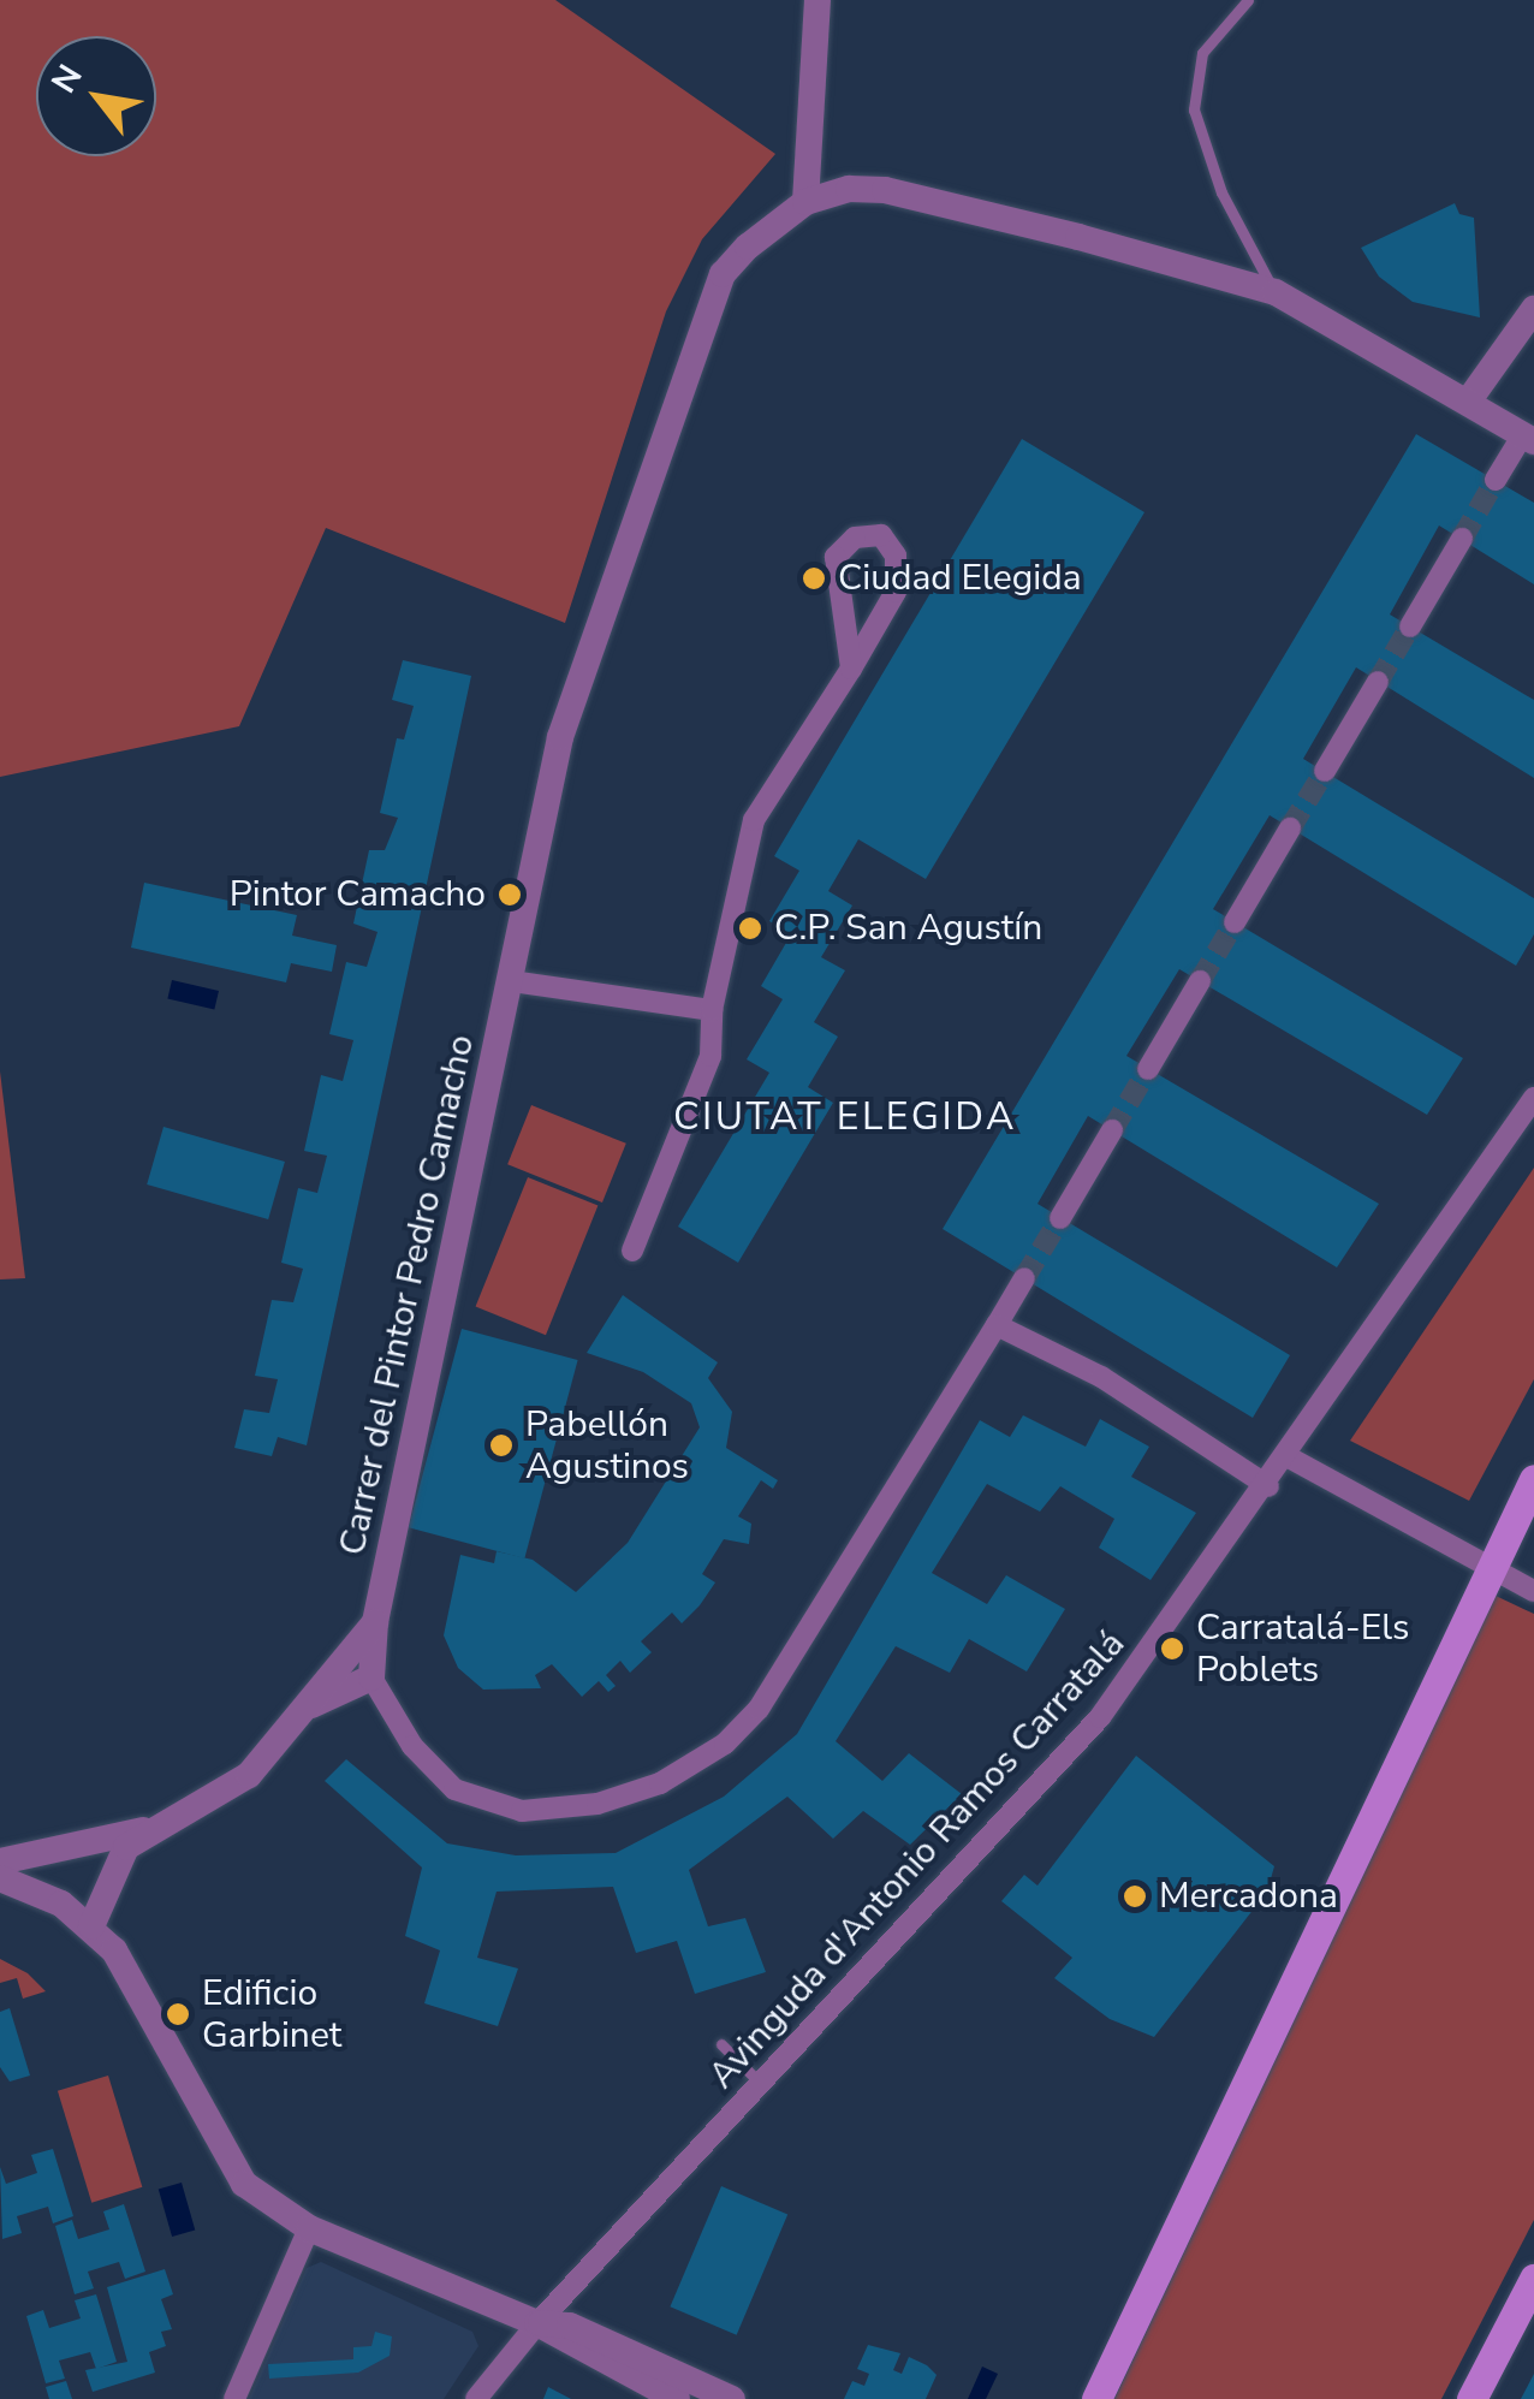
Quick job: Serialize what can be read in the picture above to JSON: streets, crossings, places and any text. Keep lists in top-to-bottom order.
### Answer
{
  "streets": {
    "street": ["Carrer del Pintor Pedro Camacho", "Avinguda d'Antonio Ramos Carratalá"]
  },
  "districts": ["CIUTAT ELEGIDA"],
  "places": [
    "Ciudad Elegida",
    "Pintor Camacho",
    "C.P. San Agustín",
    "Pabellón Agustinos",
    "Carratalá-Els Poblets",
    "Mercadona",
    "Edificio Garbinet"
  ],
  "north": "top left"
}
